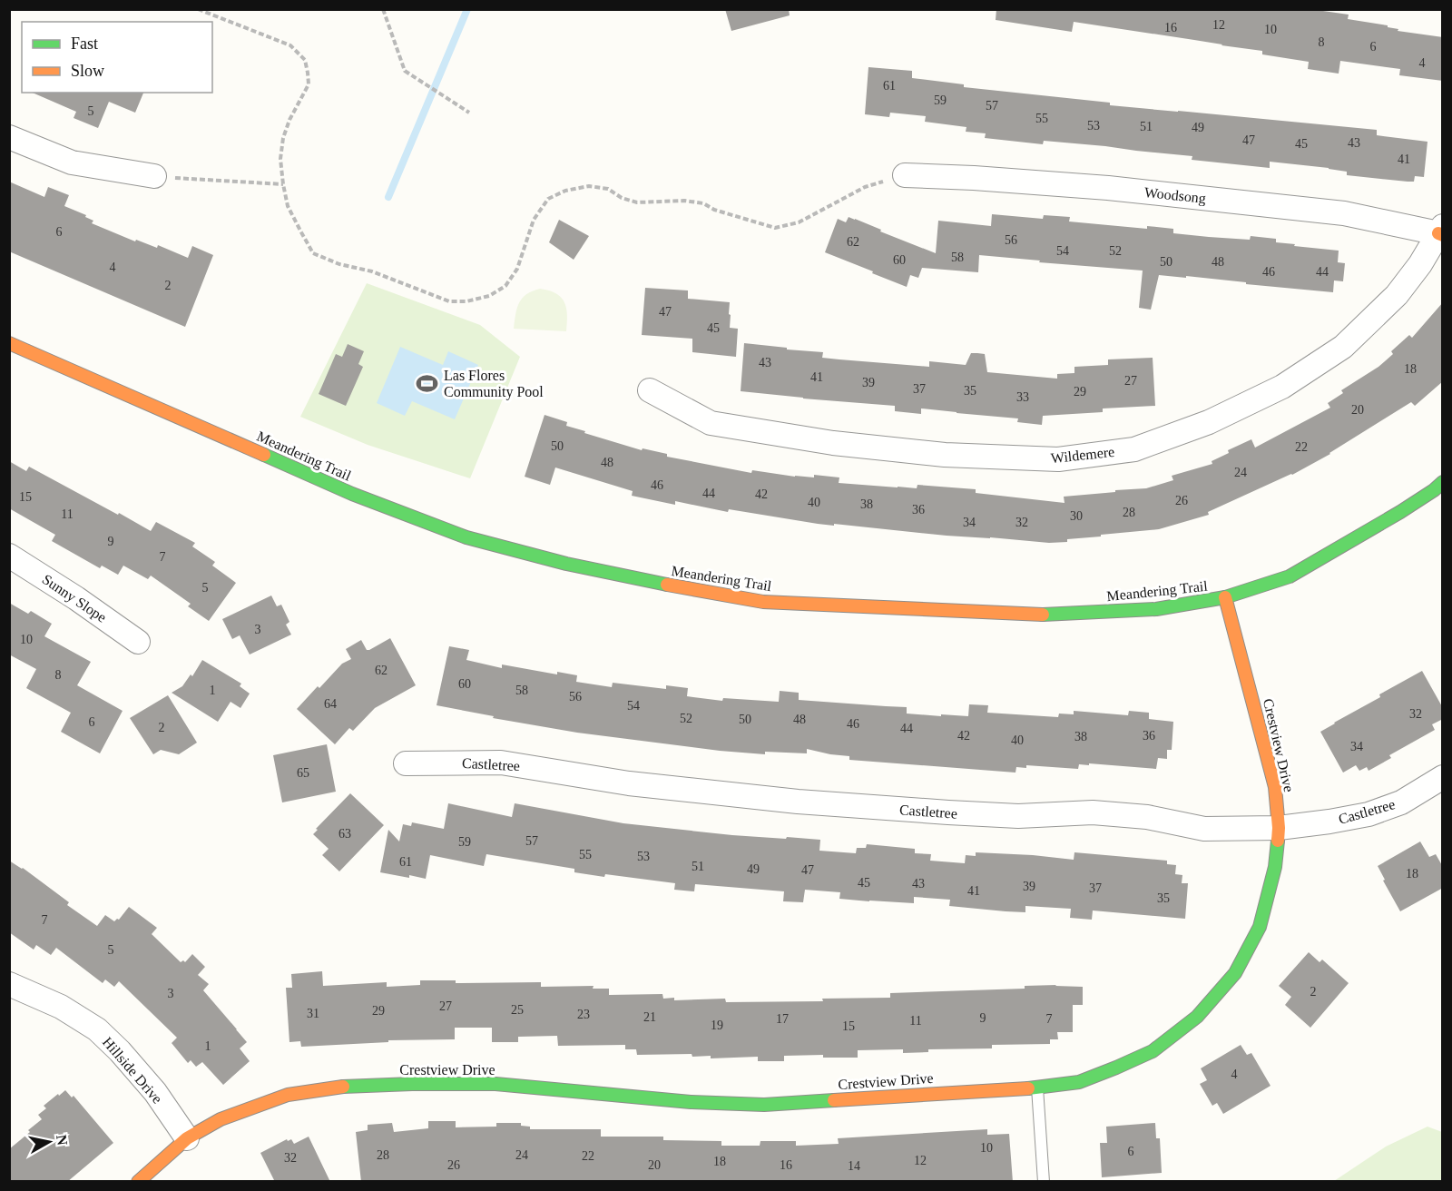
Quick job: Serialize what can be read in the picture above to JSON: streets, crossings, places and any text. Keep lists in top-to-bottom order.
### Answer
{
  "streets": {
    "street": [
      "Woodsong",
      "Wildemere",
      "Meandering Trail",
      "Sunny Slope",
      "Crestview Drive",
      "Castletree",
      "Hillside Drive"
    ]
  },
  "crossings": [
    ["Woodsong", "Wildemere"],
    ["Meandering Trail", "Crestview Drive"],
    ["Crestview Drive", "Castletree"],
    ["Crestview Drive", "Hillside Drive"]
  ],
  "places": {
    "sports": ["Las Flores Community Pool"]
  },
  "house_numbers": [
    "12",
    "16",
    "10",
    "8",
    "6",
    "4",
    "61",
    "59",
    "57",
    "5",
    "55",
    "53",
    "51",
    "49",
    "47",
    "43",
    "45",
    "41",
    "6",
    "56",
    "62",
    "54",
    "52",
    "58",
    "60",
    "50",
    "48",
    "4",
    "46",
    "44",
    "2",
    "47",
    "45",
    "43",
    "18",
    "41",
    "27",
    "39",
    "37",
    "35",
    "29",
    "33",
    "20",
    "50",
    "22",
    "48",
    "24",
    "46",
    "44",
    "42",
    "15",
    "26",
    "40",
    "38",
    "36",
    "28",
    "11",
    "30",
    "34",
    "32",
    "9",
    "7",
    "5",
    "3",
    "10",
    "62",
    "8",
    "60",
    "1",
    "58",
    "56",
    "64",
    "54",
    "32",
    "52",
    "50",
    "48",
    "6",
    "46",
    "2",
    "44",
    "42",
    "36",
    "38",
    "40",
    "34",
    "65",
    "63",
    "57",
    "59",
    "55",
    "53",
    "61",
    "51",
    "49",
    "47",
    "18",
    "45",
    "43",
    "39",
    "37",
    "41",
    "35",
    "7",
    "5",
    "2",
    "3",
    "27",
    "25",
    "29",
    "31",
    "23",
    "21",
    "9",
    "17",
    "7",
    "11",
    "19",
    "15",
    "1",
    "4",
    "10",
    "6",
    "28",
    "24",
    "22",
    "32",
    "12",
    "18",
    "26",
    "20",
    "16",
    "14"
  ],
  "legend": ["Fast", "Slow"],
  "north": "right"
}
